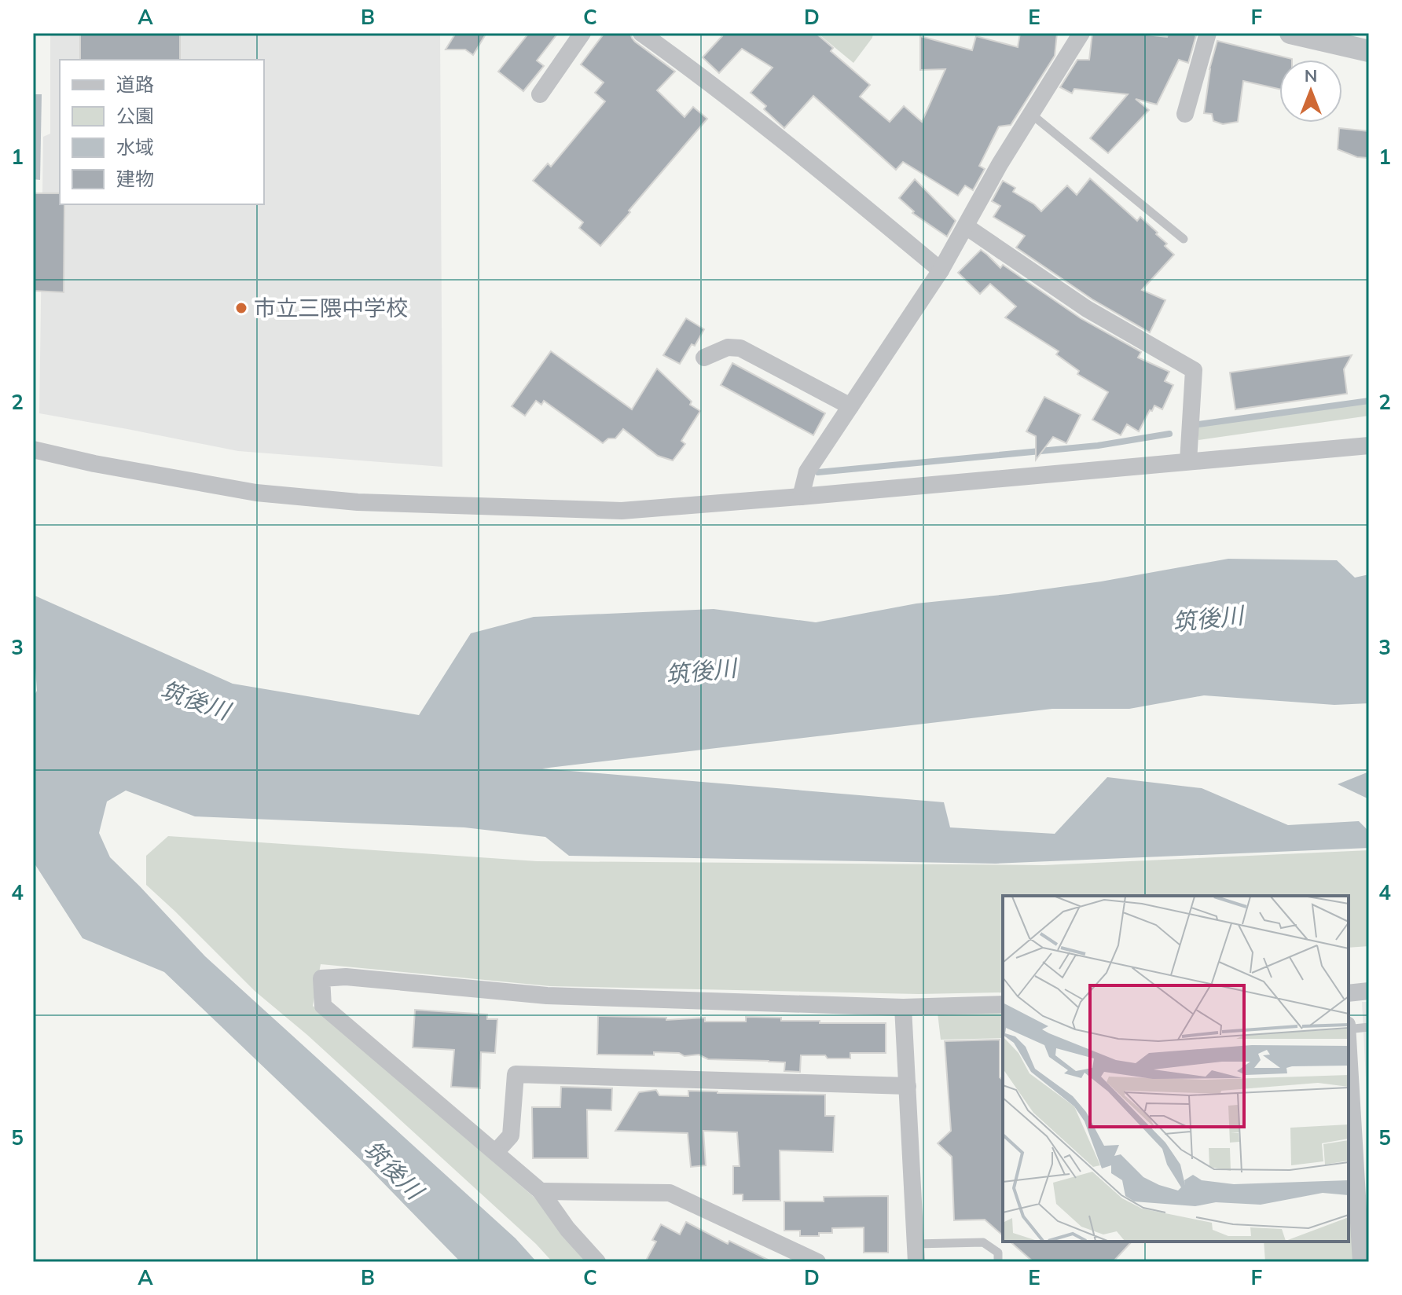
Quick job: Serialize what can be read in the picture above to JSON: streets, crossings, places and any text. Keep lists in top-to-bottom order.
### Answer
{
  "water": ["筑後川"],
  "places": ["市立三隈中学校"],
  "legend": [
    "道路",
    "公園",
    "水域",
    "建物"
  ],
  "north": "top",
  "grid": {
    "columns": [
      "A",
      "B",
      "C",
      "D",
      "E",
      "F"
    ],
    "rows": [
      "1",
      "2",
      "3",
      "4",
      "5"
    ]
  }
}
